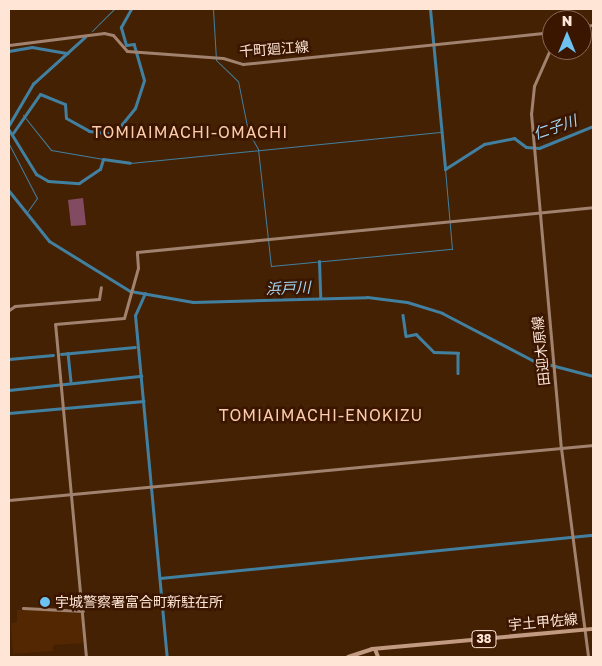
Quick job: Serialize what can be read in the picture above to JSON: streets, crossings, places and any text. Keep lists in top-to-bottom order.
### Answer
{
  "streets": {
    "main road": ["宇土甲佐線", "38"],
    "street": ["千町廻江線", "田迎木原線"]
  },
  "crossings": [
    ["田迎木原線", "宇土甲佐線"]
  ],
  "districts": ["TOMIAIMACHI-OMACHI", "TOMIAIMACHI-ENOKIZU"],
  "water": ["仁子川", "浜戸川"],
  "places": ["宇城警察署富合町新駐在所"],
  "north": "top"
}
